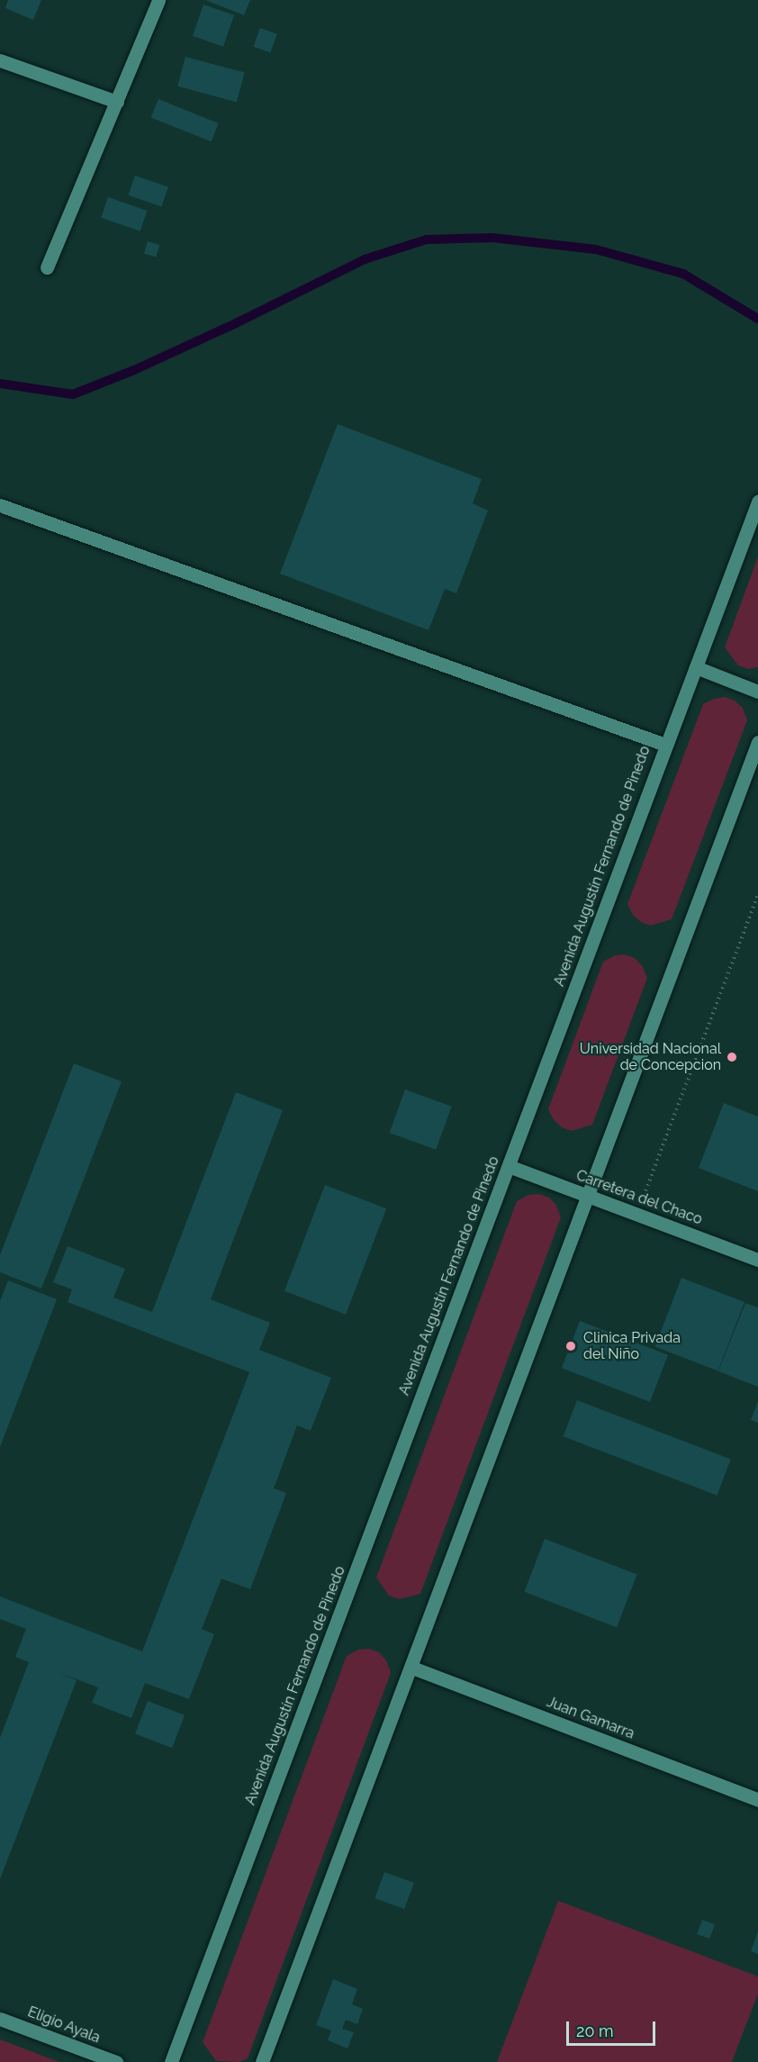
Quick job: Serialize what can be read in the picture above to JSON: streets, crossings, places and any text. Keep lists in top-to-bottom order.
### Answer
{
  "streets": {
    "street": [
      "Avenida Augustín Fernando de Pinedo",
      "Carretera del Chaco",
      "Juan Gamarra",
      "Eligio Ayala"
    ]
  },
  "crossings": [
    ["Avenida Augustín Fernando de Pinedo", "Carretera del Chaco"]
  ],
  "places": ["Universidad Nacional de Concepcion", "Clinica Privada del Niño"],
  "scale_bar": "20 m"
}
